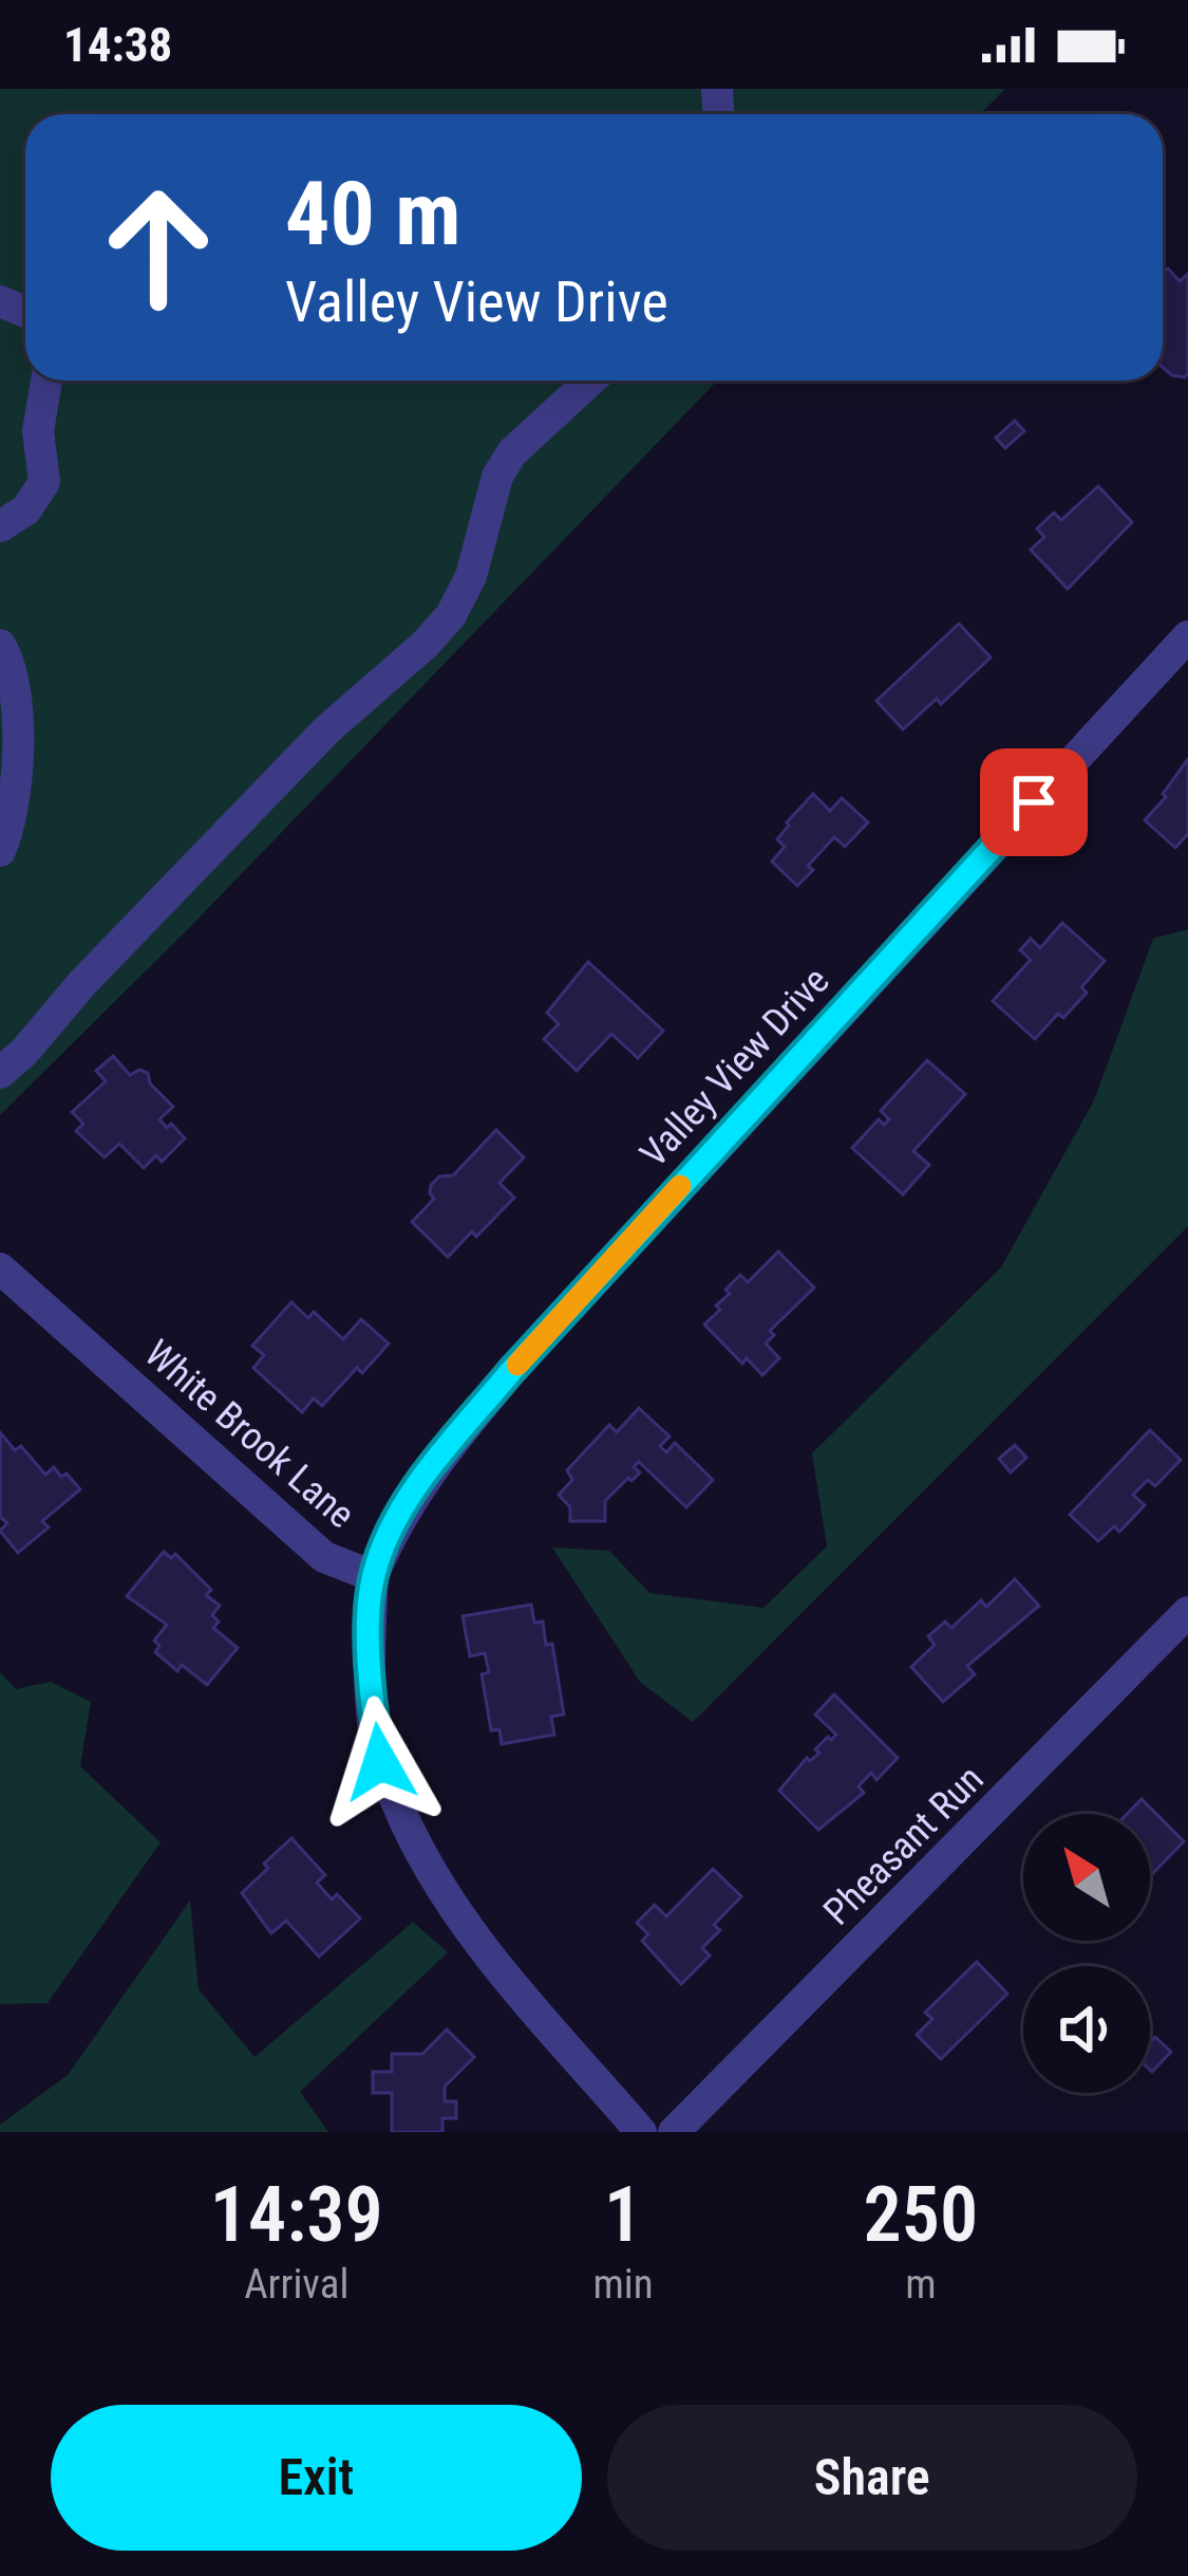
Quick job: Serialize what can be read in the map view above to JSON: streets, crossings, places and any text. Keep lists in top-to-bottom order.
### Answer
{
  "streets": {
    "street": ["Valley View Drive", "White Brook Lane", "Pheasant Run"]
  },
  "crossings": [
    ["Valley View Drive", "White Brook Lane"]
  ],
  "north": "top left",
  "page": {
    "status": "14:38",
    "turn": ["40 m", "Valley View Drive"],
    "eta": [
      "14:39",
      "Arrival",
      "1",
      "min",
      "250",
      "m"
    ],
    "buttons": ["Exit", "Share"]
  }
}
